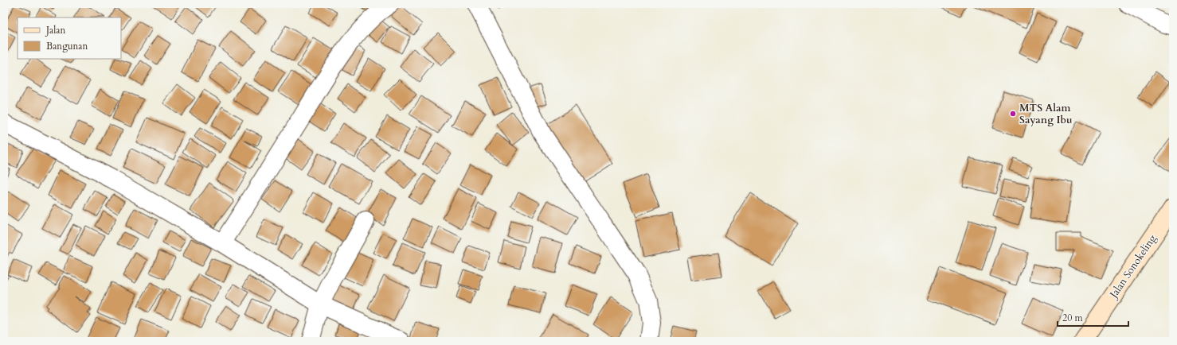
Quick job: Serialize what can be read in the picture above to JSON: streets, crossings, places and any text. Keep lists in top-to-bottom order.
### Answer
{
  "streets": {
    "street": ["Jalan Sonokeling"]
  },
  "places": ["MTS Alam Sayang Ibu"],
  "legend": ["Jalan", "Bangunan"],
  "scale_bar": "20 m"
}
